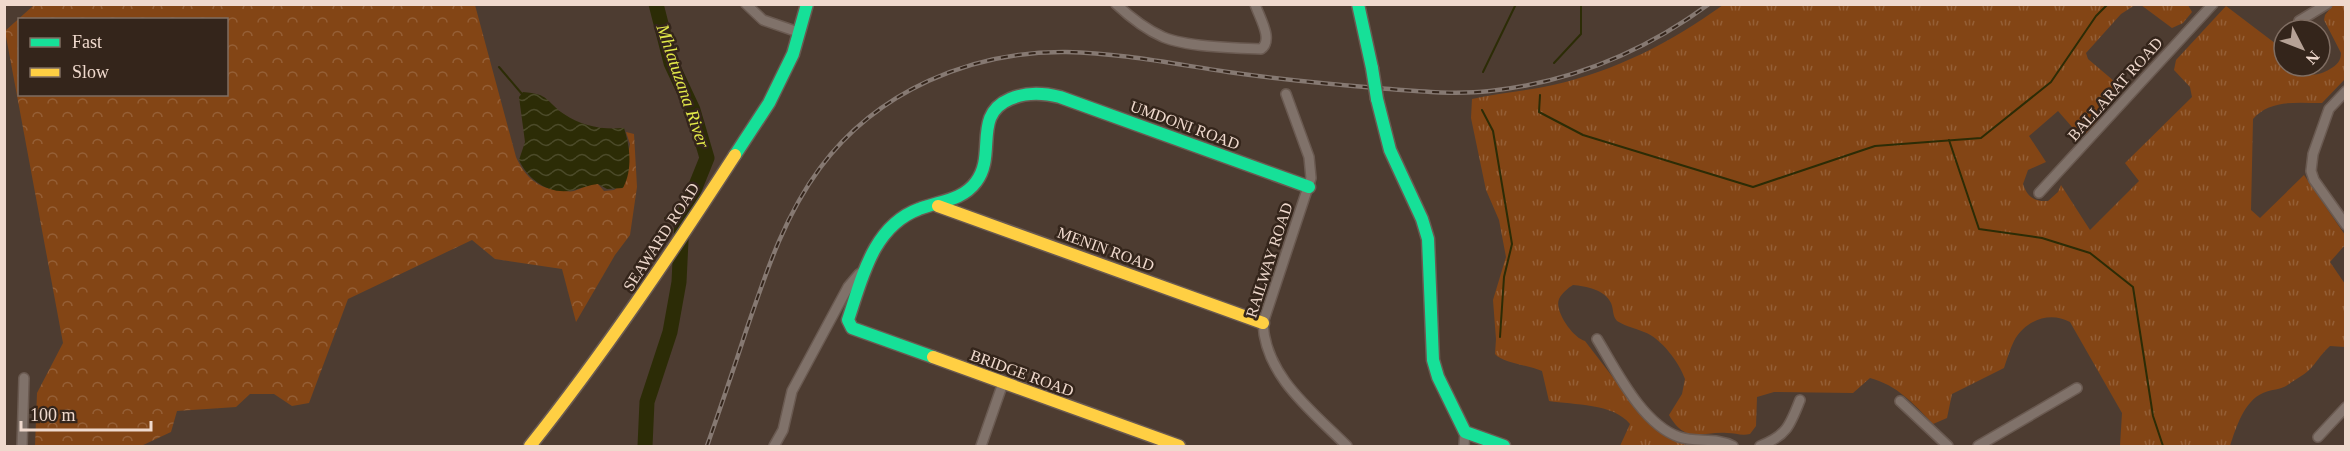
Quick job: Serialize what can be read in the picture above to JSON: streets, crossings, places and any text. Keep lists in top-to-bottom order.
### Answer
{
  "streets": {
    "street": [
      "BALLARAT ROAD",
      "UMDONI ROAD",
      "SEAWARD ROAD",
      "MENIN ROAD",
      "RAILWAY ROAD",
      "BRIDGE ROAD"
    ]
  },
  "crossings": [
    ["UMDONI ROAD", "MENIN ROAD"],
    ["UMDONI ROAD", "RAILWAY ROAD"],
    ["MENIN ROAD", "RAILWAY ROAD"]
  ],
  "water": ["Mhlatuzana River"],
  "legend": ["Fast", "Slow"],
  "scale_bar": "100 m",
  "north": "bottom right"
}
